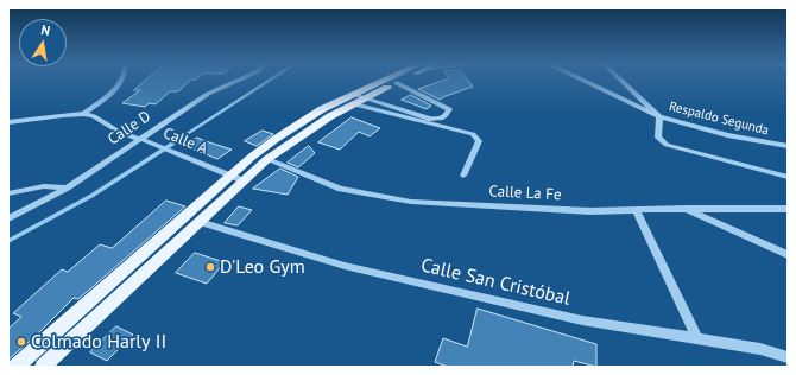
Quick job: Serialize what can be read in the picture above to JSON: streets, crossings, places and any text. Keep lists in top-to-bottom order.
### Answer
{
  "streets": {
    "street": [
      "Respaldo Segunda",
      "Calle D",
      "Calle A",
      "Calle La Fe",
      "Calle San Cristóbal"
    ]
  },
  "crossings": [
    ["Calle D", "Calle A"]
  ],
  "places": ["D'Leo Gym", "Colmado Harly II"],
  "north": "top"
}
